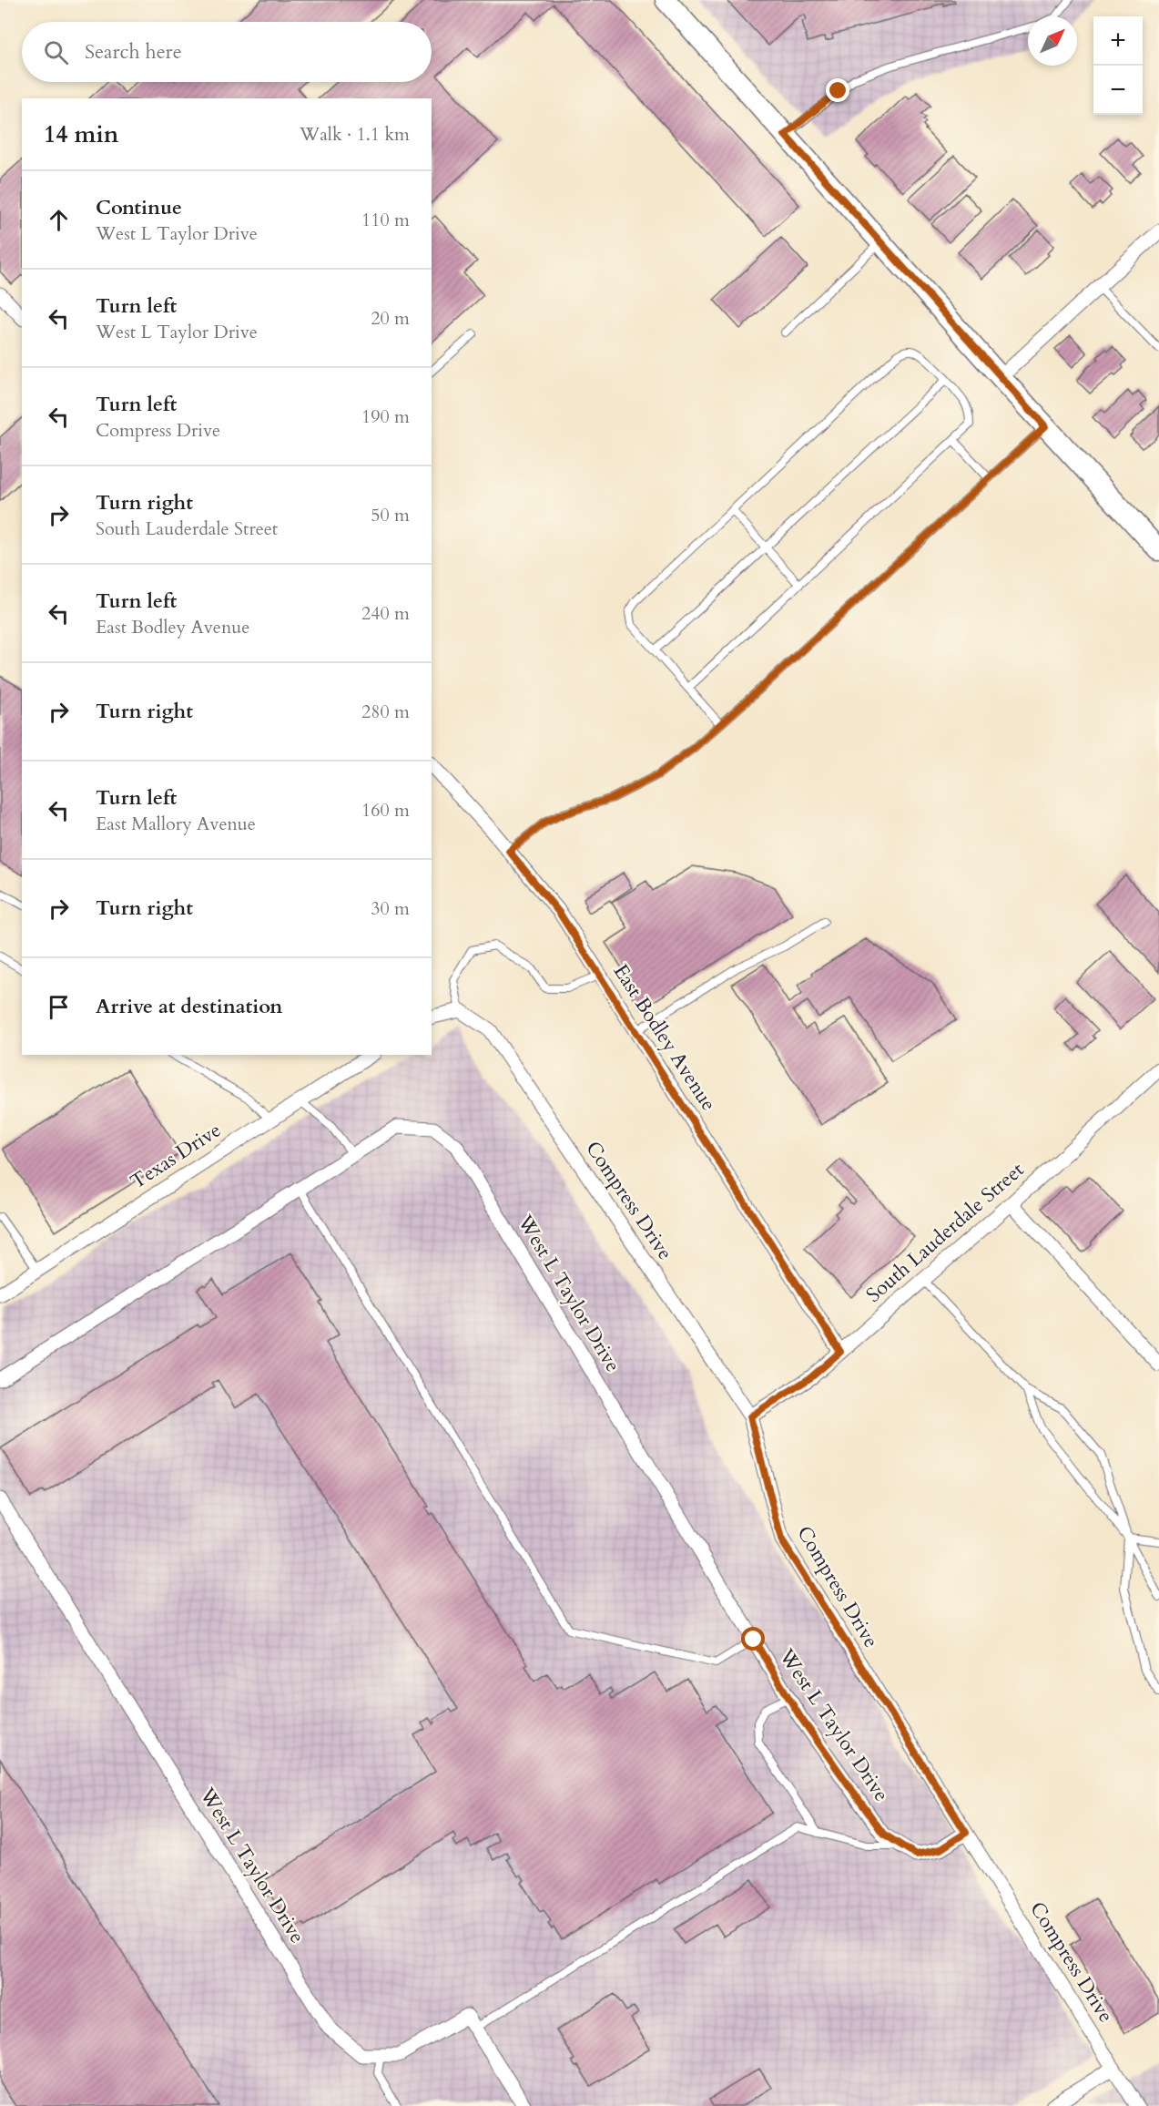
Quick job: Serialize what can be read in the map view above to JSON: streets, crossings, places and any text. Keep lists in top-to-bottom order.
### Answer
{
  "streets": {
    "street": [
      "East Bodley Avenue",
      "Texas Drive",
      "Compress Drive",
      "South Lauderdale Street",
      "West L Taylor Drive"
    ]
  },
  "crossings": [
    ["East Bodley Avenue", "South Lauderdale Street"],
    ["Compress Drive", "South Lauderdale Street"],
    ["Compress Drive", "West L Taylor Drive"]
  ],
  "north": "top right",
  "page": {
    "map_buttons": ["+", "−"],
    "search": "Search here",
    "heading": ["14 min", "Walk · 1.1 km"],
    "list": [
      ["Continue", "West L Taylor Drive", "110 m"],
      ["Turn left", "West L Taylor Drive", "20 m"],
      ["Turn left", "Compress Drive", "190 m"],
      ["Turn right", "South Lauderdale Street", "50 m"],
      ["Turn left", "East Bodley Avenue", "240 m"],
      ["Turn right", "280 m"],
      ["Turn left", "East Mallory Avenue", "160 m"],
      ["Turn right", "30 m"],
      "Arrive at destination"
    ]
  }
}
